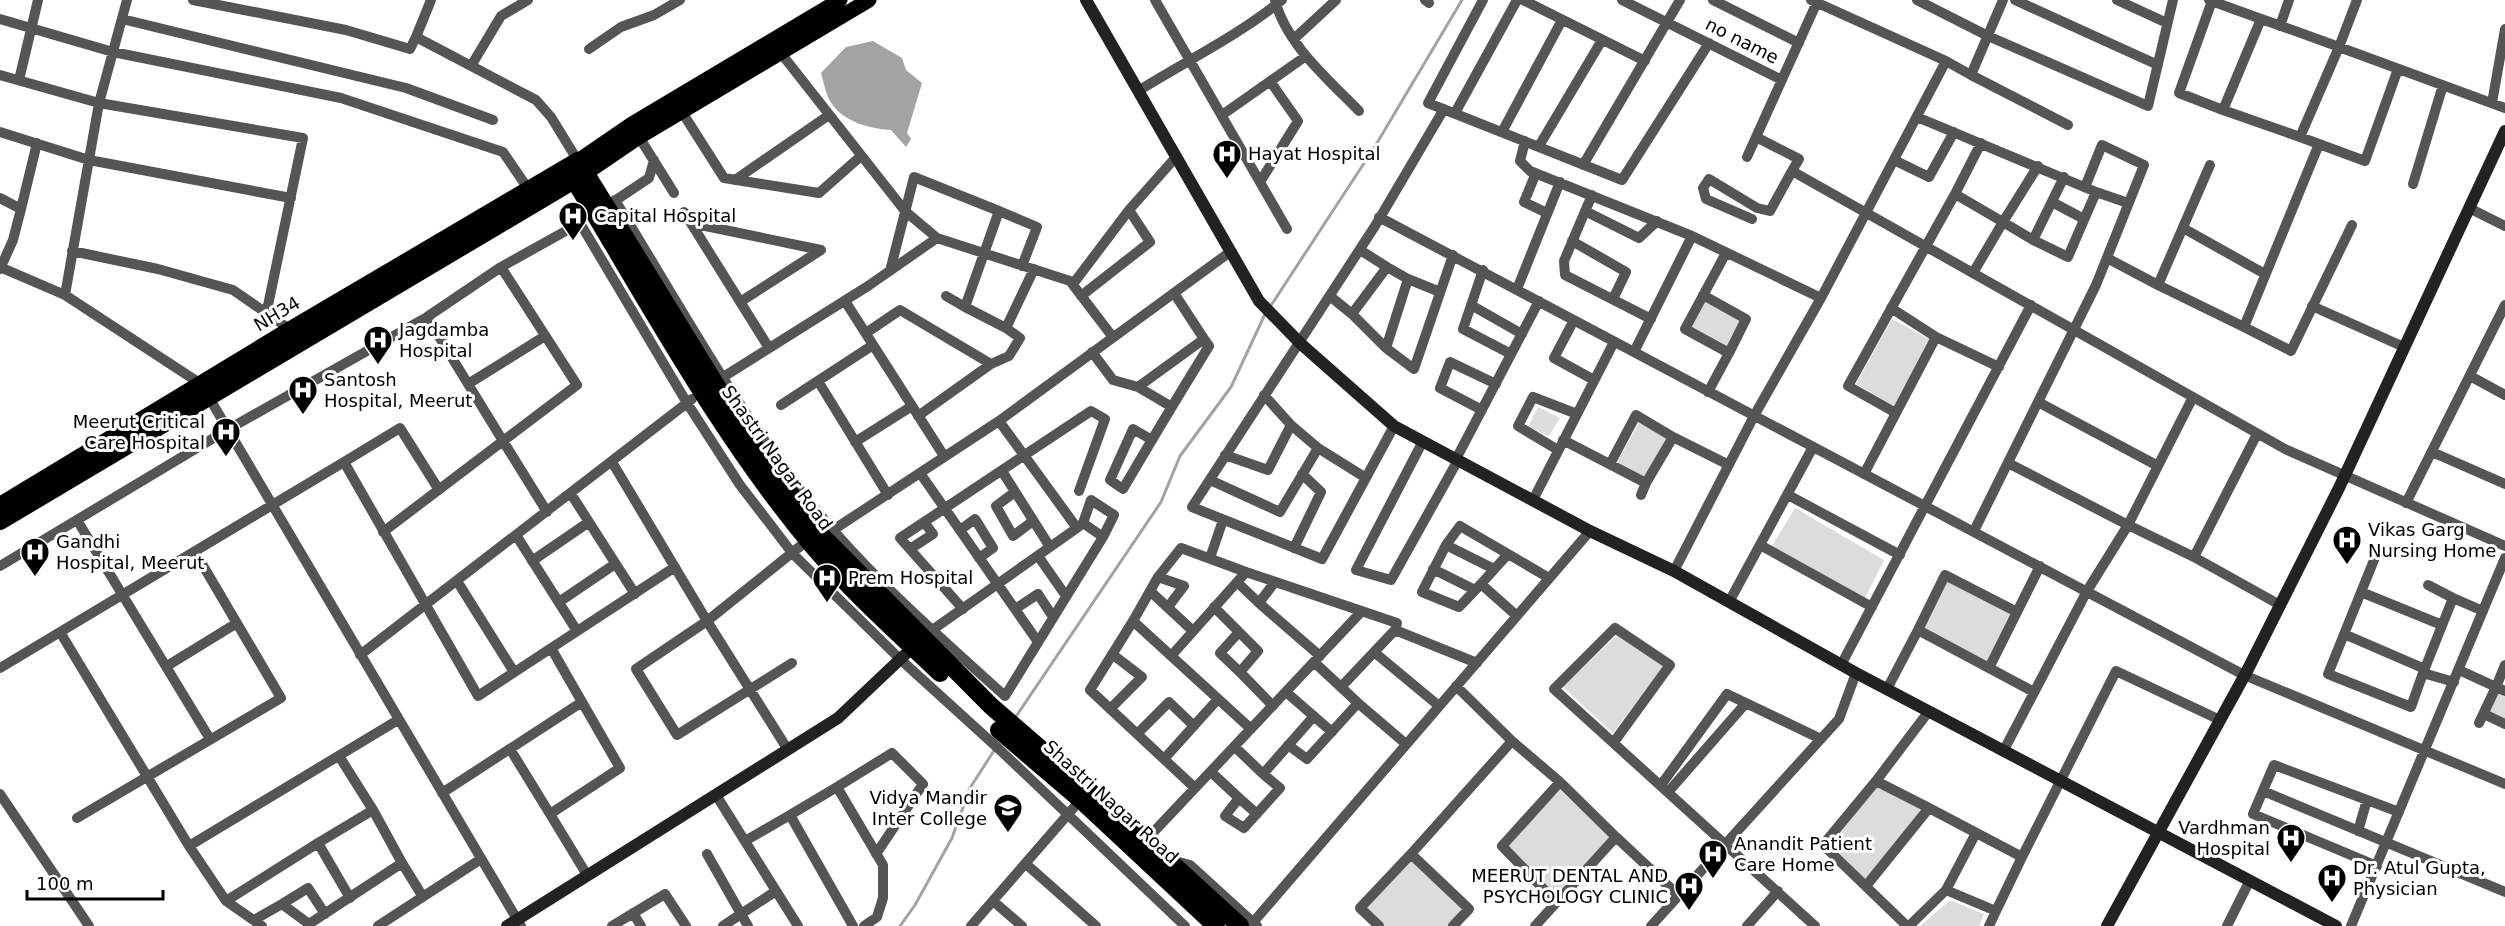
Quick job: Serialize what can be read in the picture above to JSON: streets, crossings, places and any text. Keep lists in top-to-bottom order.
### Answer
{
  "streets": {
    "highway": ["NH34", "Shastri Nagar Road"],
    "street": ["no name"]
  },
  "crossings": [
    ["NH34", "Shastri Nagar Road"]
  ],
  "places": {
    "hospital": [
      "Hayat Hospital",
      "Capital Hospital",
      "Jagdamba Hospital",
      "Santosh Hospital, Meerut",
      "Meerut Critical Care Hospital",
      "Vikas Garg Nursing Home",
      "Gandhi Hospital, Meerut",
      "Prem Hospital",
      "Vardhman Hospital",
      "Anandit Patient Care Home",
      "Dr. Atul Gupta, Physician",
      "MEERUT DENTAL AND PSYCHOLOGY CLINIC"
    ],
    "school or university": ["Vidya Mandir Inter College"]
  },
  "scale_bar": "100 m"
}
